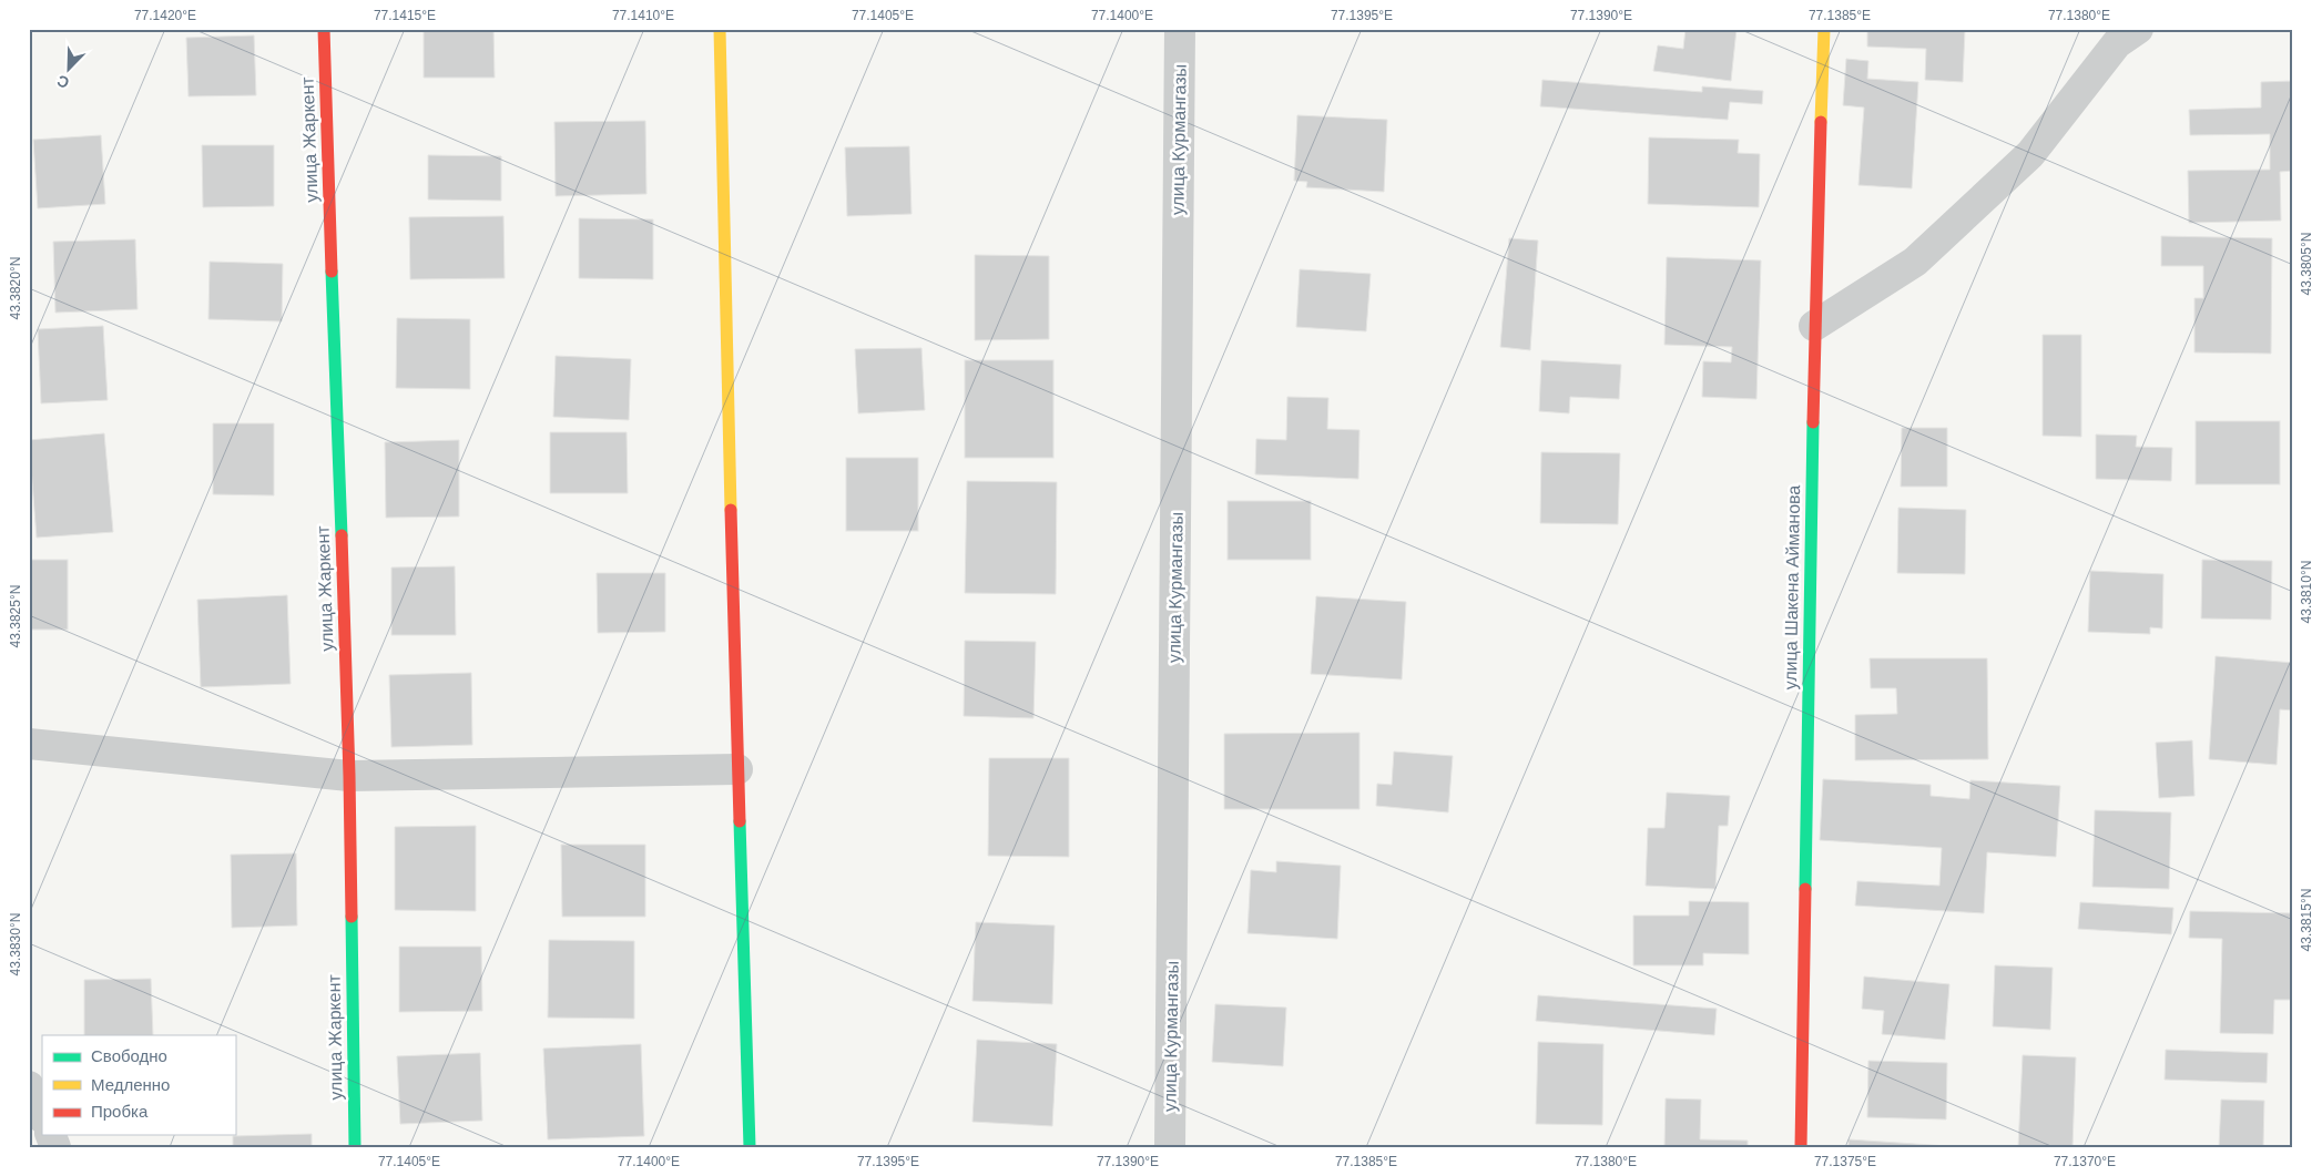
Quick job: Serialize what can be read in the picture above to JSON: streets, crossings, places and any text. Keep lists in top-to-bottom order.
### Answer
{
  "streets": {
    "street": ["улица Жаркент", "улица Курмангазы", "улица Шакена Айманова"]
  },
  "legend": ["Свободно", "Медленно", "Пробка"],
  "north": "bottom left",
  "coordinates": [
    "77.1420°E",
    "77.1415°E",
    "77.1410°E",
    "77.1405°E",
    "77.1400°E",
    "77.1395°E",
    "77.1390°E",
    "77.1385°E",
    "77.1380°E",
    "43.3805°N",
    "43.3820°N",
    "43.3810°N",
    "43.3825°N",
    "43.3815°N",
    "43.3830°N",
    "77.1375°E",
    "77.1370°E"
  ]
}
